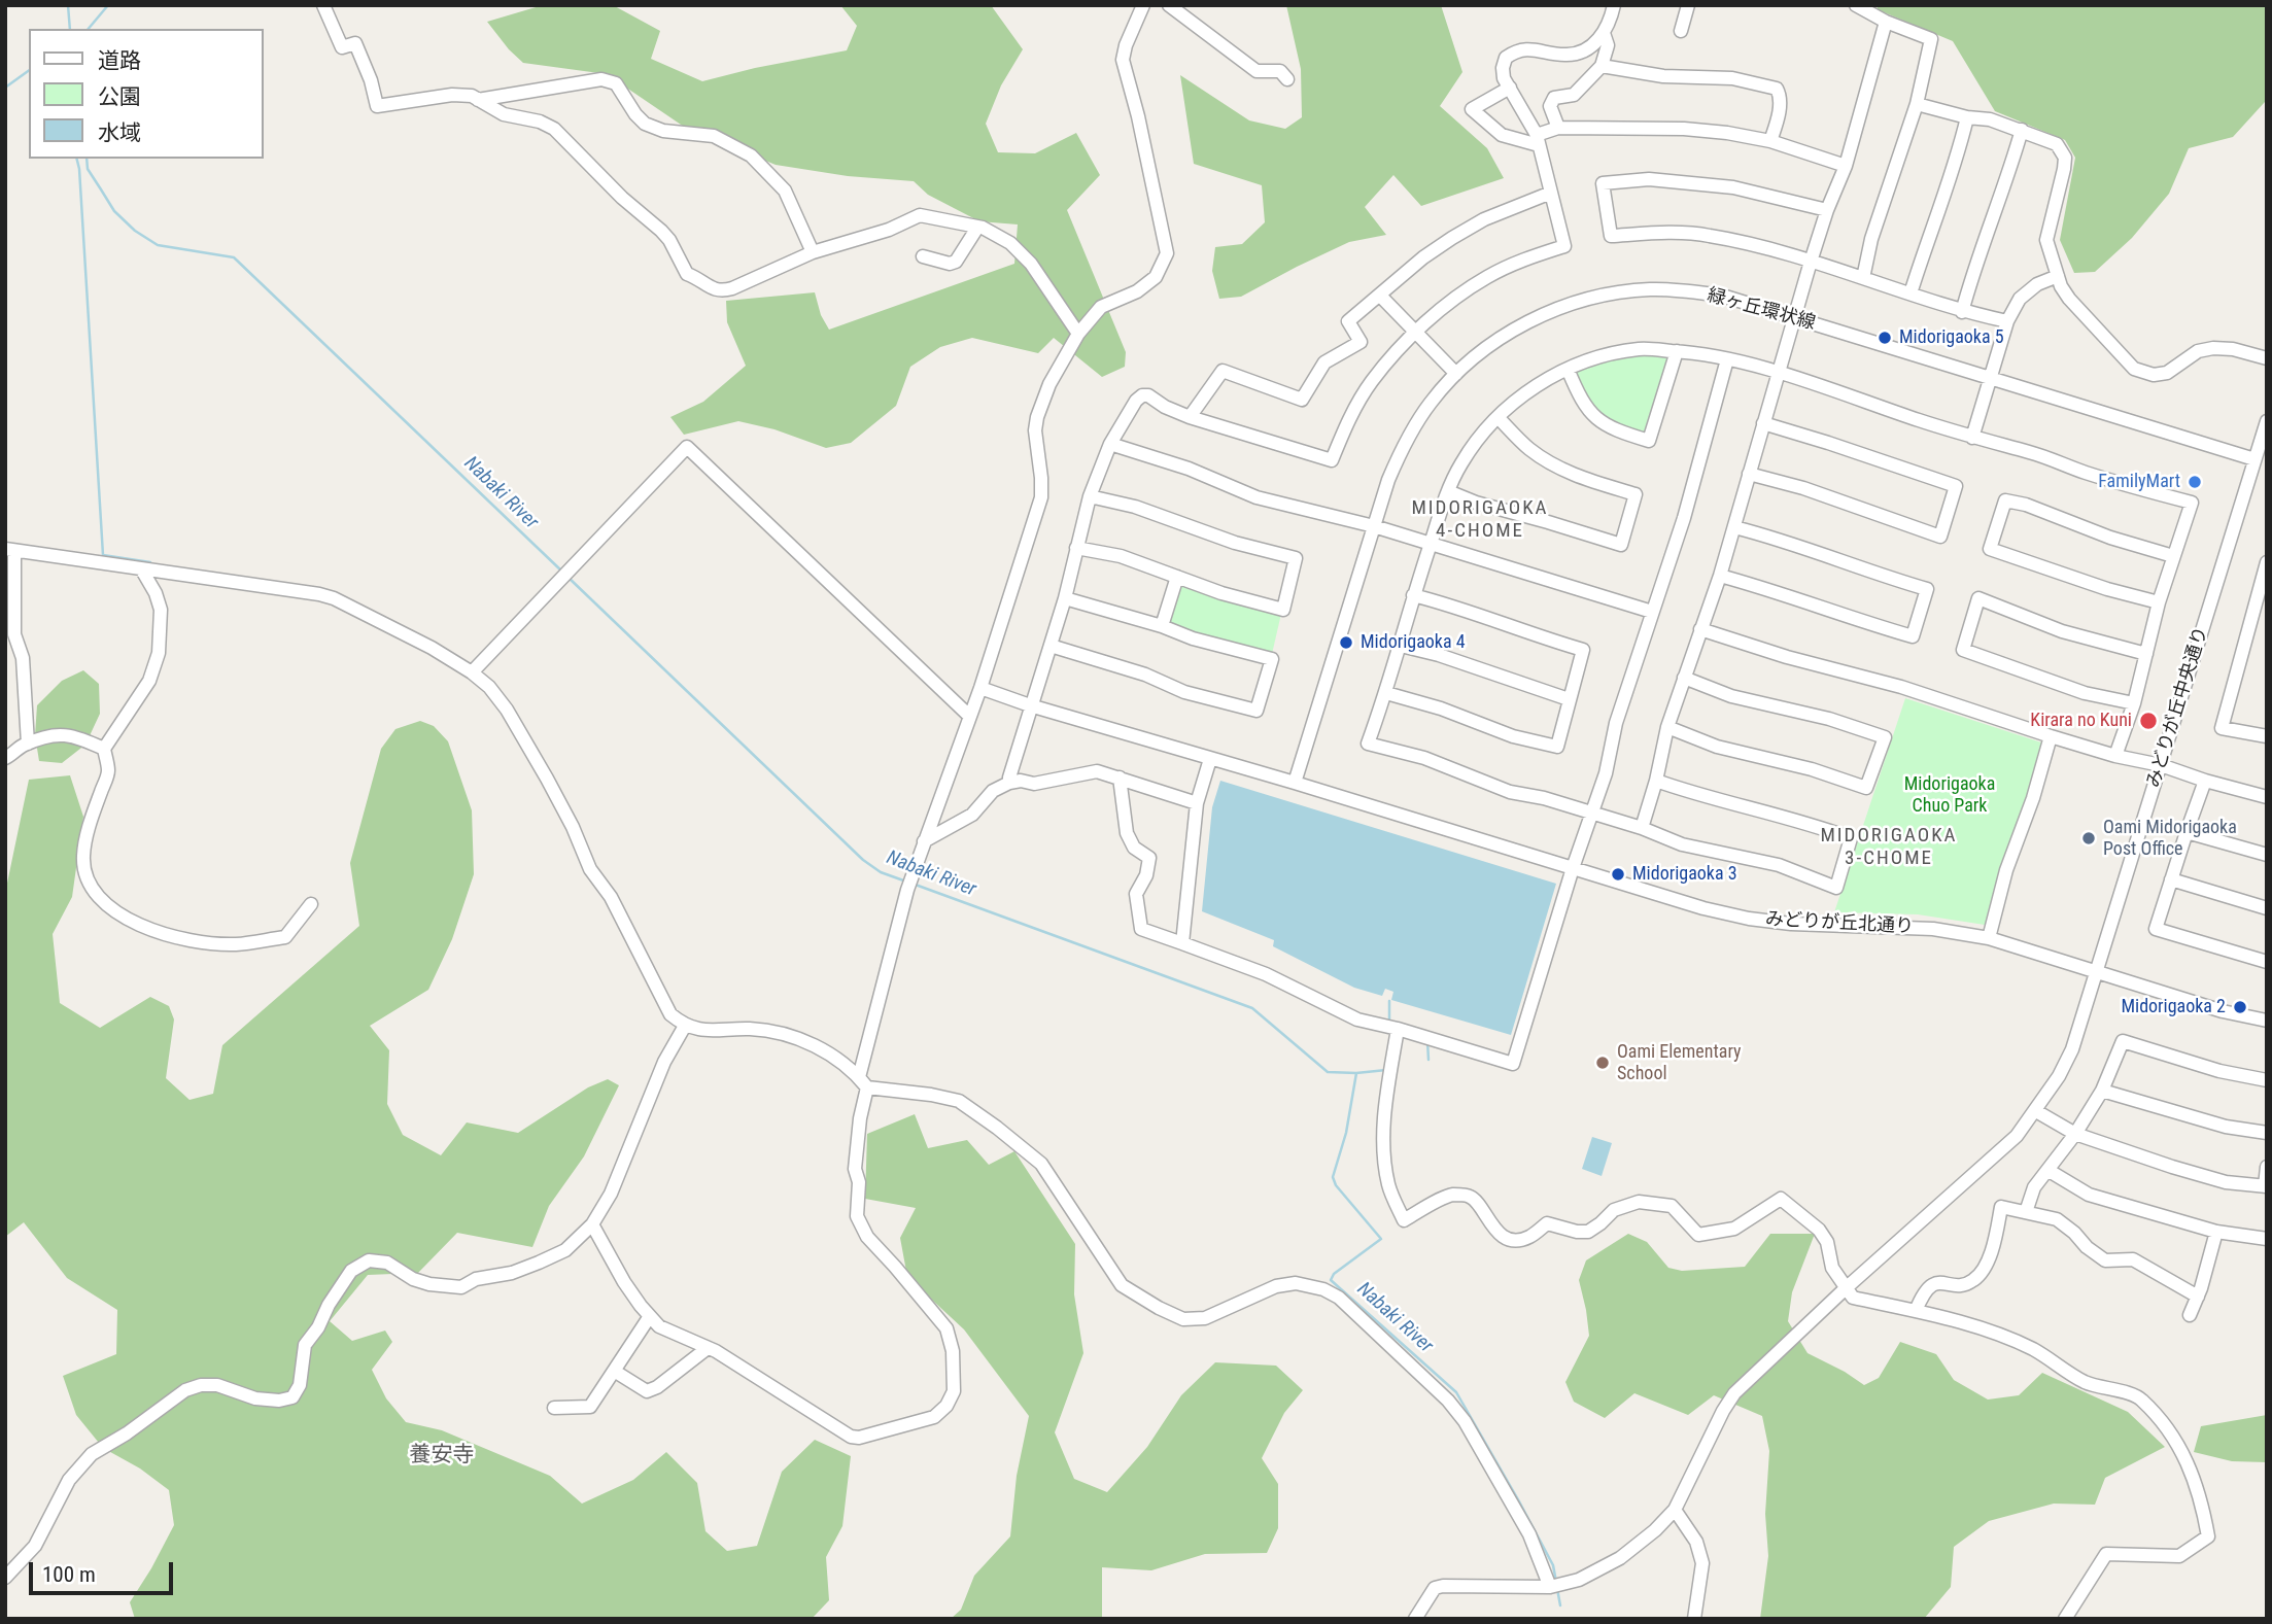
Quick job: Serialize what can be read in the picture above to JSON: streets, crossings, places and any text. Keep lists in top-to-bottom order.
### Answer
{
  "streets": {
    "street": ["緑ヶ丘環状線", "みどりが丘中央通り", "みどりが丘北通り"]
  },
  "crossings": [
    ["緑ヶ丘環状線", "みどりが丘中央通り"],
    ["緑ヶ丘環状線", "みどりが丘北通り"],
    ["みどりが丘中央通り", "みどりが丘北通り"]
  ],
  "districts": ["MIDORIGAOKA 4-CHOME", "MIDORIGAOKA 3-CHOME", "養安寺"],
  "water": ["Nabaki River"],
  "parks": ["Midorigaoka Chuo Park"],
  "places": [
    "Midorigaoka 5",
    "FamilyMart",
    "Midorigaoka 4",
    "Kirara no Kuni",
    "Oami Midorigaoka Post Office",
    "Midorigaoka 3",
    "Midorigaoka 2",
    "Oami Elementary School"
  ],
  "legend": ["道路", "公園", "水域"],
  "scale_bar": "100 m"
}
